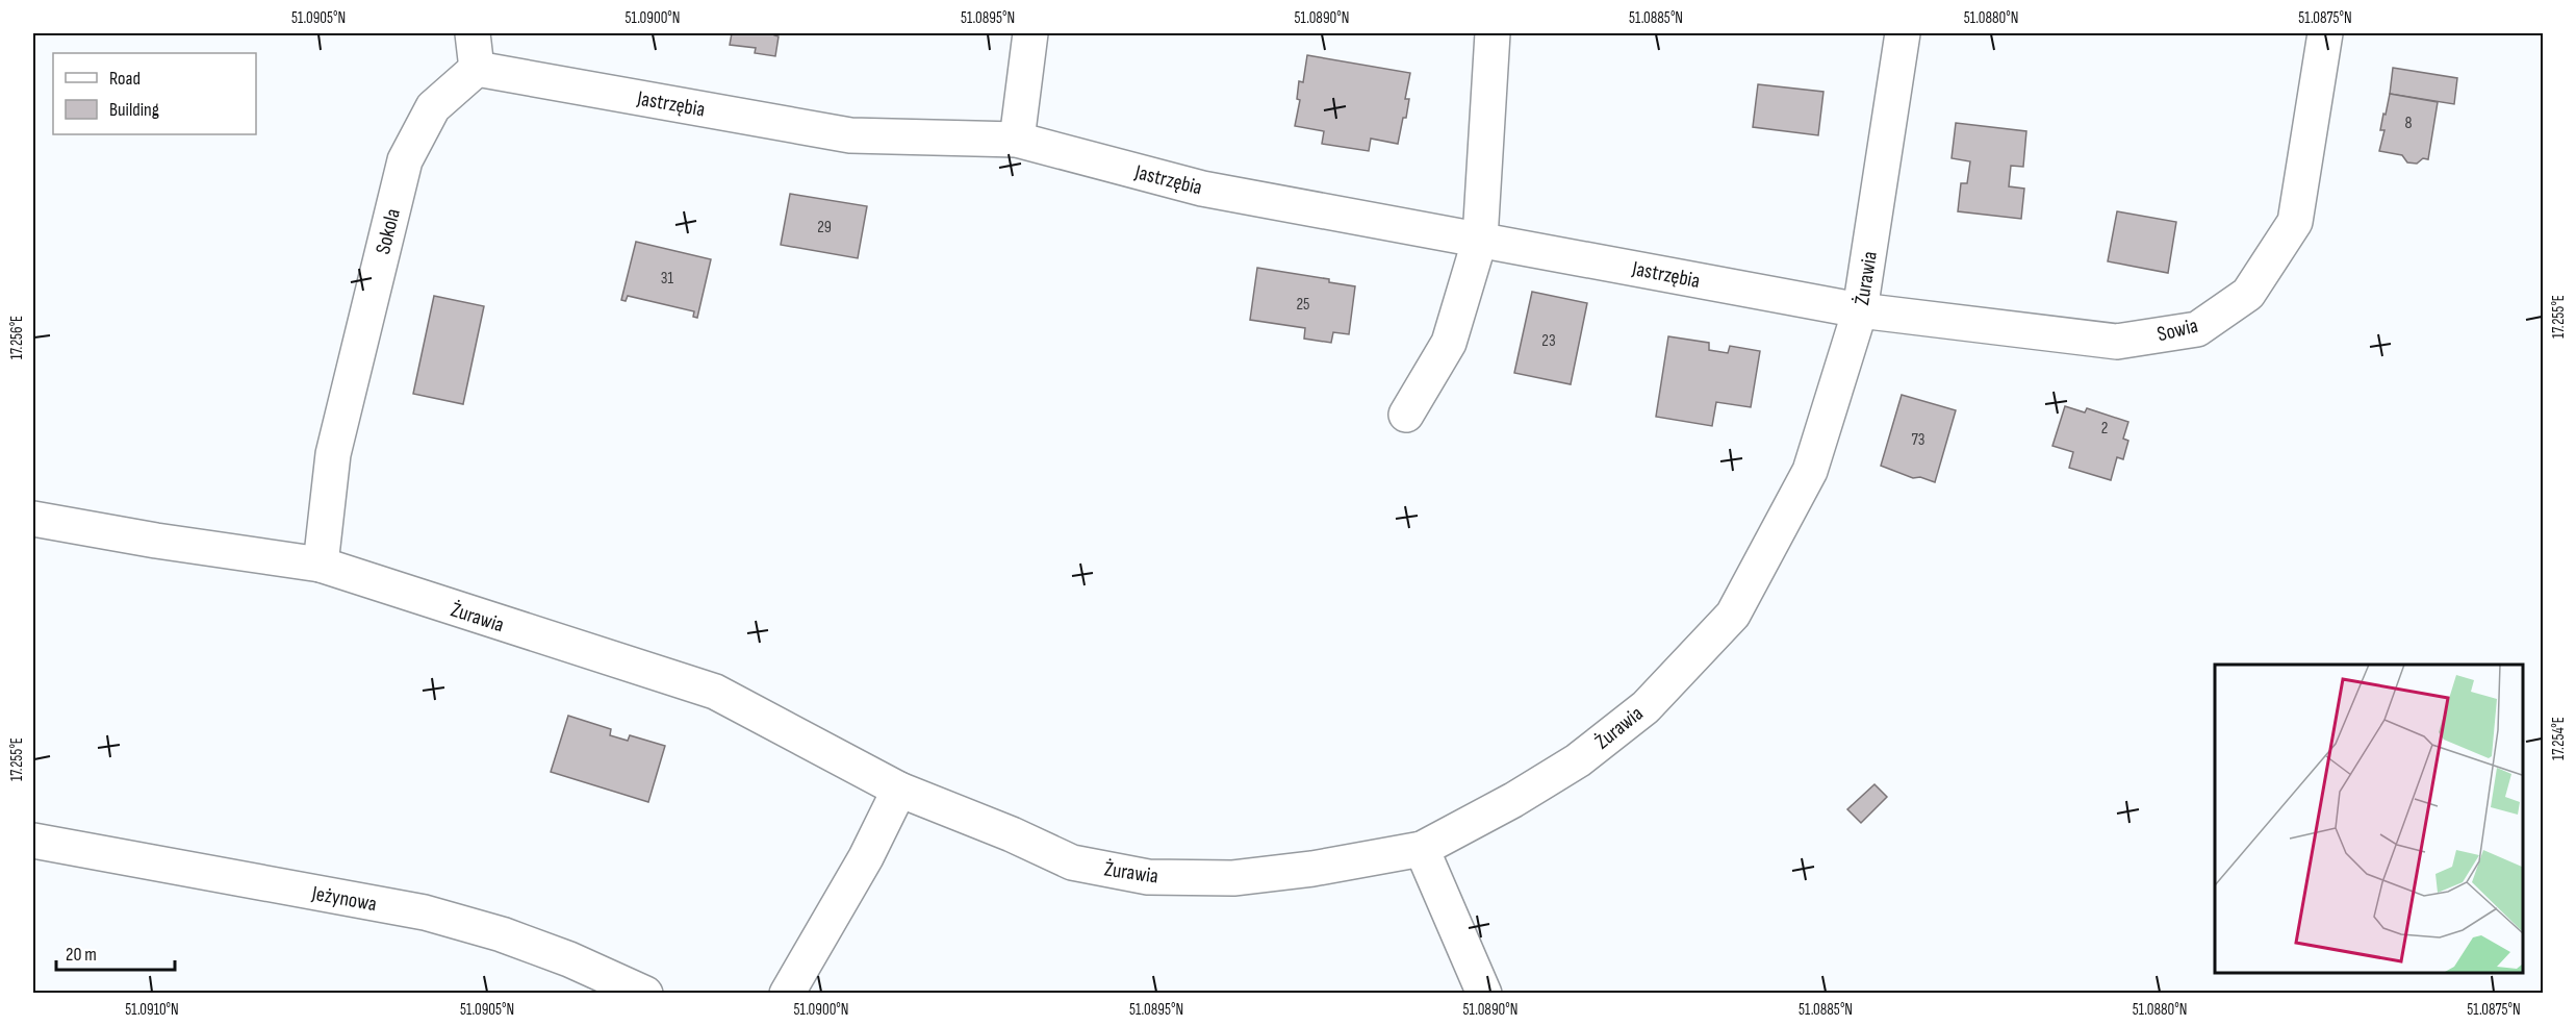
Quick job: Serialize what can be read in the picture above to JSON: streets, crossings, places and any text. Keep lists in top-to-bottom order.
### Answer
{
  "streets": {
    "street": [
      "Jastrzębia",
      "Sokola",
      "Żurawia",
      "Sowia",
      "Jeżynowa"
    ]
  },
  "crossings": [
    ["Jastrzębia", "Sokola"],
    ["Jastrzębia", "Żurawia"],
    ["Jastrzębia", "Sowia"],
    ["Sokola", "Żurawia"],
    ["Żurawia", "Sowia"]
  ],
  "house_numbers": [
    "8",
    "29",
    "31",
    "25",
    "23",
    "2",
    "73"
  ],
  "legend": ["Road", "Building"],
  "scale_bar": "20 m",
  "coordinates": [
    "51.0905°N",
    "51.0900°N",
    "51.0895°N",
    "51.0890°N",
    "51.0885°N",
    "51.0880°N",
    "51.0875°N",
    "17.255°E",
    "17.256°E",
    "17.254°E",
    "51.0910°N"
  ]
}
